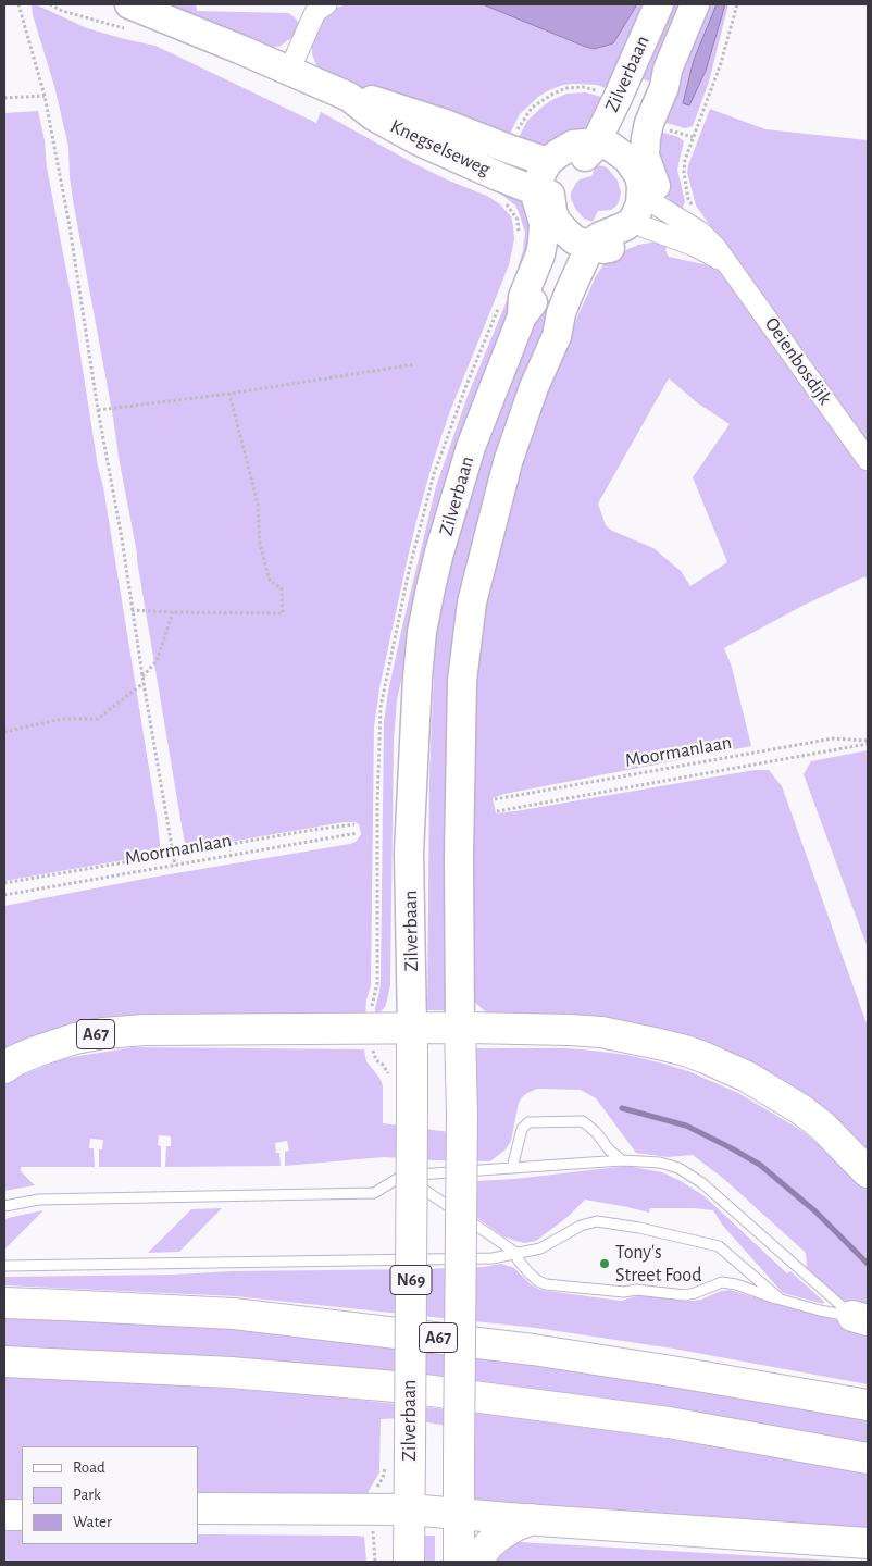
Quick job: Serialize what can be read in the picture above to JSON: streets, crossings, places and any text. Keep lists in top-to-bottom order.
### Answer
{
  "streets": {
    "main road": [
      "Zilverbaan",
      "Knegselseweg",
      "A67",
      "N69"
    ],
    "street": ["Oeienbosdijk"],
    "path": ["Moormanlaan"]
  },
  "crossings": [
    ["Zilverbaan", "Knegselseweg"],
    ["Zilverbaan", "A67"]
  ],
  "places": ["Tony's Street Food"],
  "legend": ["Road", "Park", "Water"]
}
